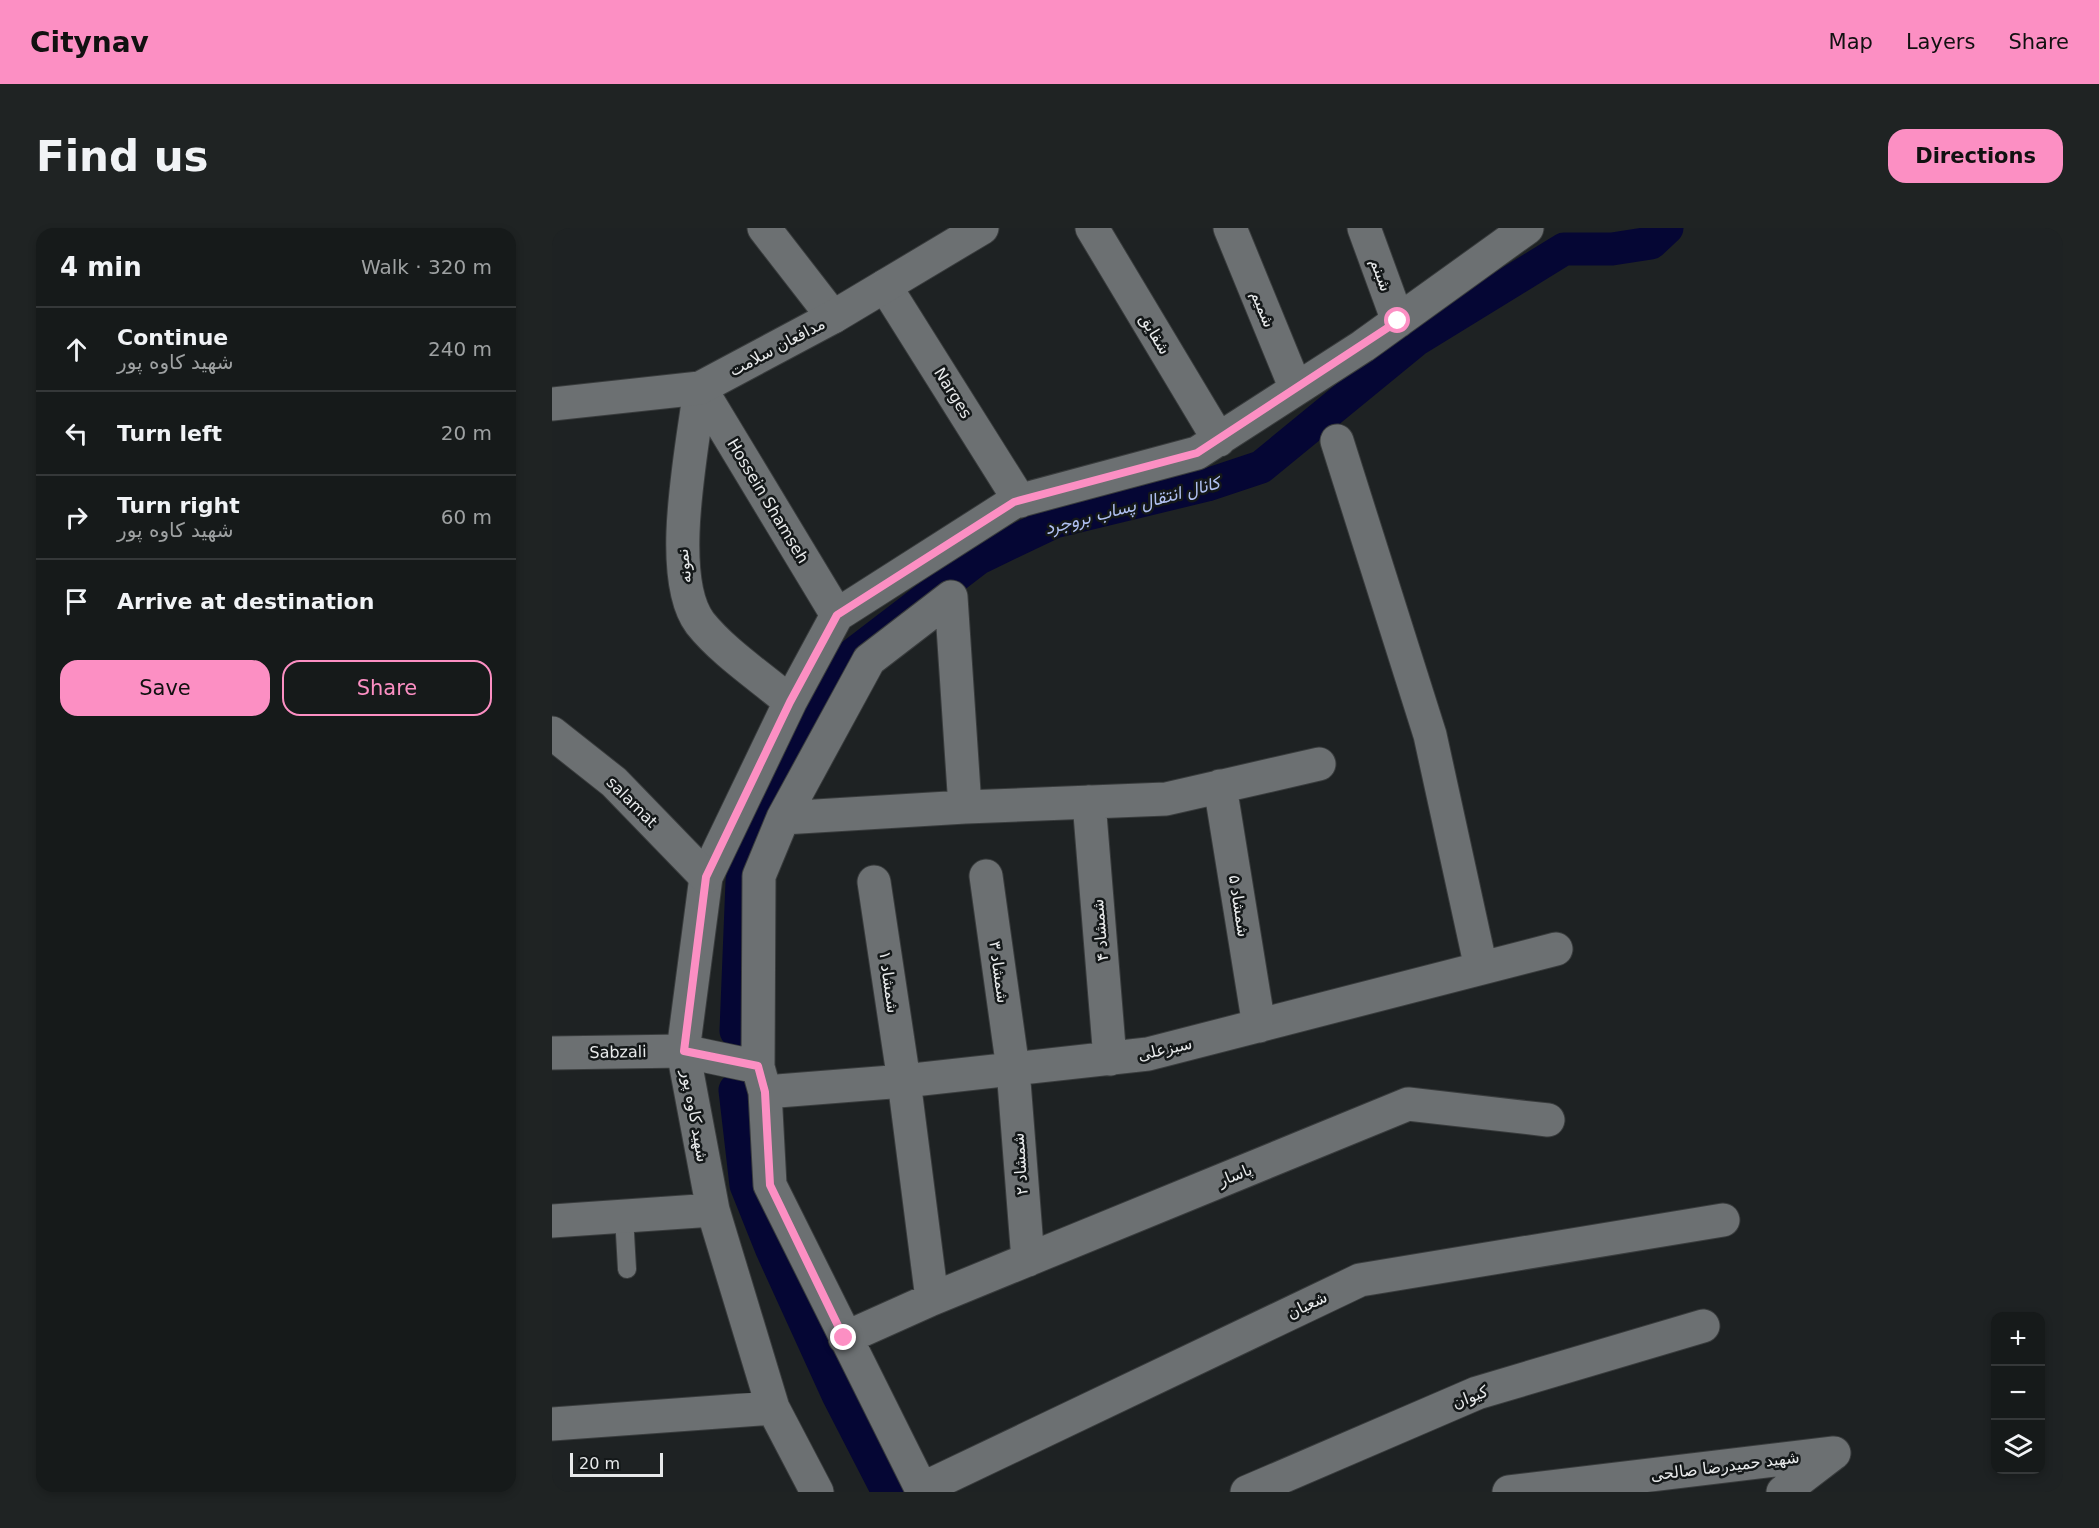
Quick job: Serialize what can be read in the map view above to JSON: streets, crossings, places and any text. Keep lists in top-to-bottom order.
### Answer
{
  "streets": {
    "street": [
      "شبنم",
      "شمیم",
      "شقایق",
      "مدافعان سلامت",
      "Narges",
      "Hossein Shamseh",
      "نمونه",
      "salamat",
      "شمشاد ۵",
      "شمشاد ۴",
      "شمشاد ۳",
      "شمشاد ۱",
      "سبزعلی",
      "Sabzali",
      "شهید کاوه پور",
      "شمشاد ۲",
      "پاسار",
      "شعبان",
      "کیوان",
      "شهید حمیدرضا صالحی"
    ]
  },
  "crossings": [
    ["شبنم", "شهید کاوه پور"],
    ["شمیم", "شهید کاوه پور"],
    ["شقایق", "شهید کاوه پور"],
    ["مدافعان سلامت", "Narges"],
    ["مدافعان سلامت", "Hossein Shamseh"],
    ["مدافعان سلامت", "نمونه"],
    ["Narges", "شهید کاوه پور"],
    ["Hossein Shamseh", "نمونه"],
    ["Hossein Shamseh", "شهید کاوه پور"],
    ["نمونه", "شهید کاوه پور"],
    ["salamat", "شهید کاوه پور"],
    ["شمشاد ۵", "سبزعلی"],
    ["شمشاد ۴", "سبزعلی"],
    ["شمشاد ۳", "سبزعلی"],
    ["شمشاد ۳", "شمشاد ۲"],
    ["شمشاد ۱", "سبزعلی"],
    ["سبزعلی", "Sabzali"],
    ["سبزعلی", "شمشاد ۲"],
    ["Sabzali", "شهید کاوه پور"],
    ["شمشاد ۲", "پاسار"]
  ],
  "water": ["کانال انتقال پساب بروجرد"],
  "scale_bar": "20 m",
  "page": {
    "header": "Citynav",
    "nav": ["Map", "Layers", "Share"],
    "buttons": [
      "Directions",
      ["Save", "Share"]
    ],
    "title": "Find us",
    "heading": ["4 min", "Walk · 320 m"],
    "list": [
      ["Continue", "شهید کاوه پور", "240 m"],
      ["Turn left", "20 m"],
      ["Turn right", "شهید کاوه پور", "60 m"],
      "Arrive at destination"
    ],
    "map_buttons": ["+", "−"],
    "scale": "20 m"
  }
}
